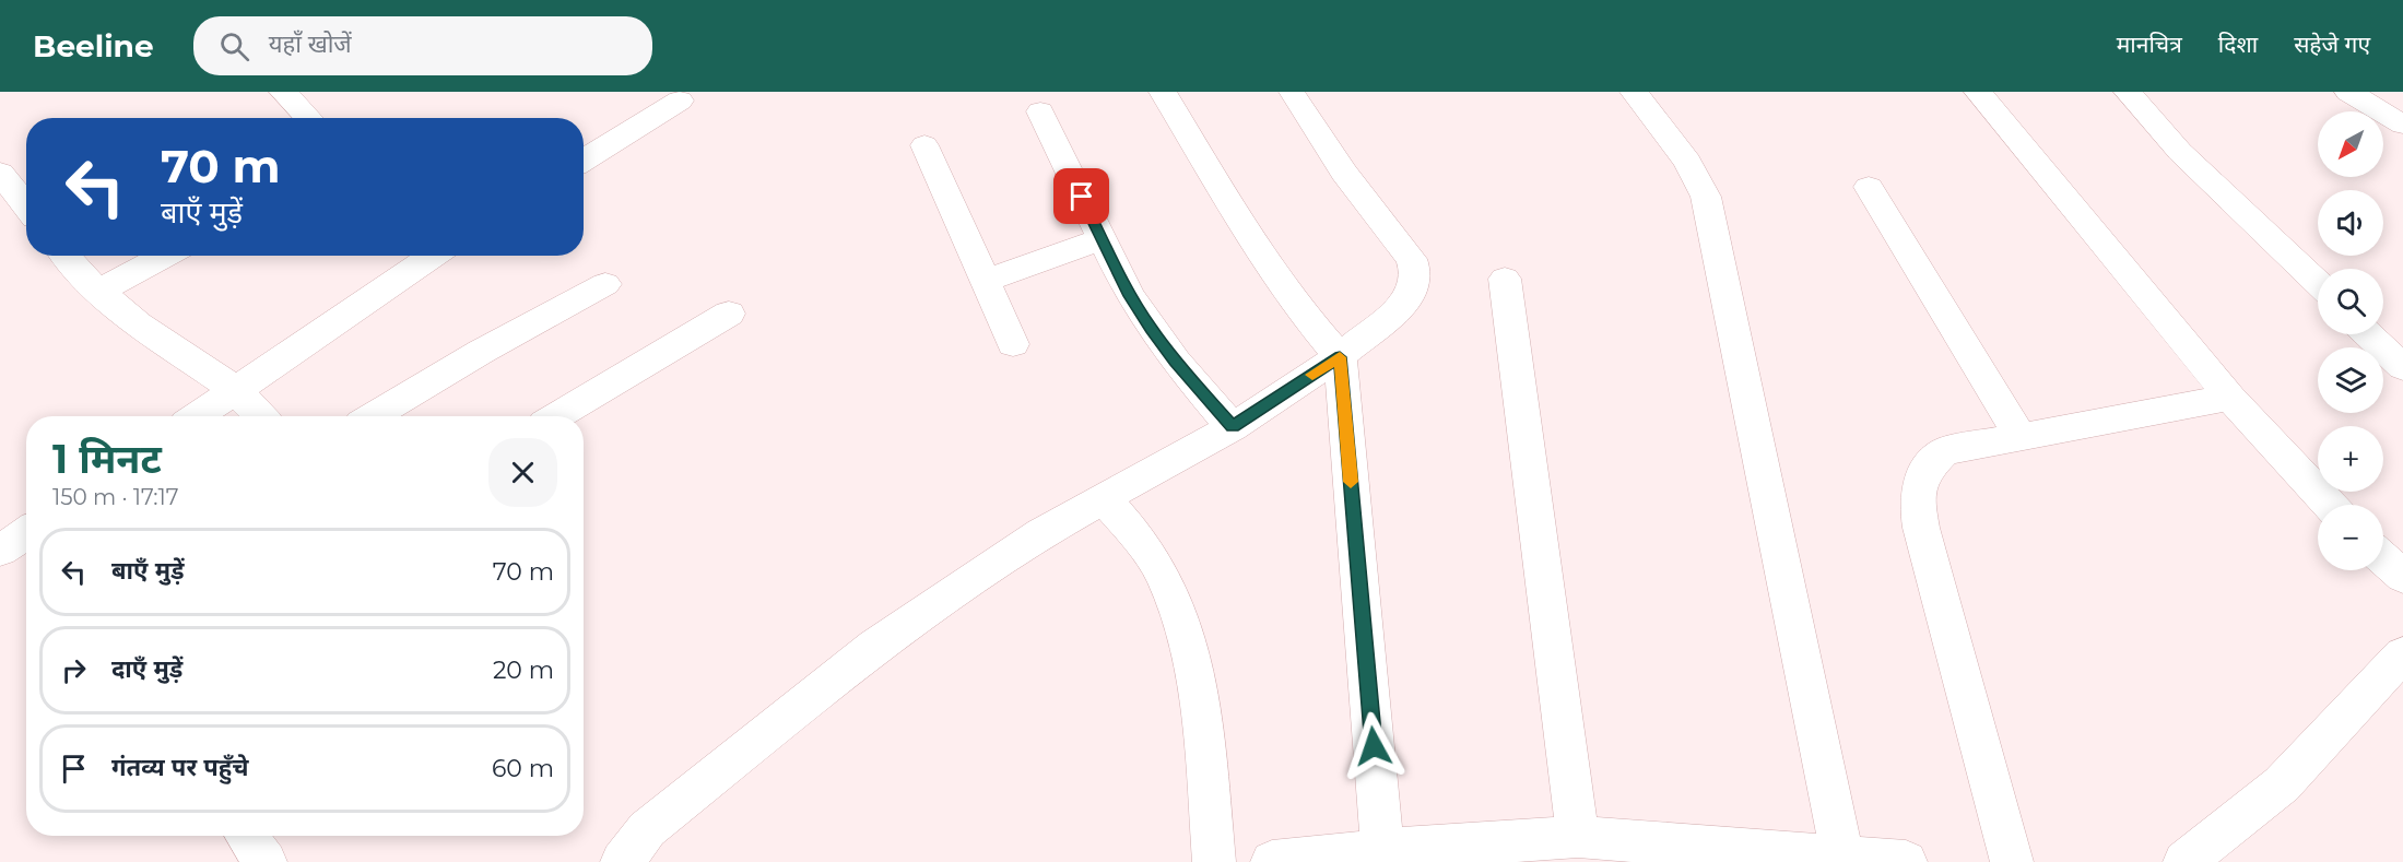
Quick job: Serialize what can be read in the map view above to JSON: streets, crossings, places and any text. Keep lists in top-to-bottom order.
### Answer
{
  "north": "bottom left",
  "page": {
    "header": "Beeline",
    "search": "यहाँ खोजें",
    "nav": ["मानचित्र", "दिशा", "सहेजे गए"],
    "map_buttons": ["+", "−"],
    "turn": ["70 m", "बाएँ मुड़ें"],
    "heading": ["1 मिनट", "150 m · 17:17"],
    "list": [
      {
        "name": "बाएँ मुड़ें",
        "value": "70 m"
      },
      {
        "name": "दाएँ मुड़ें",
        "value": "20 m"
      },
      {
        "name": "गंतव्य पर पहुँचे",
        "value": "60 m"
      }
    ]
  }
}
